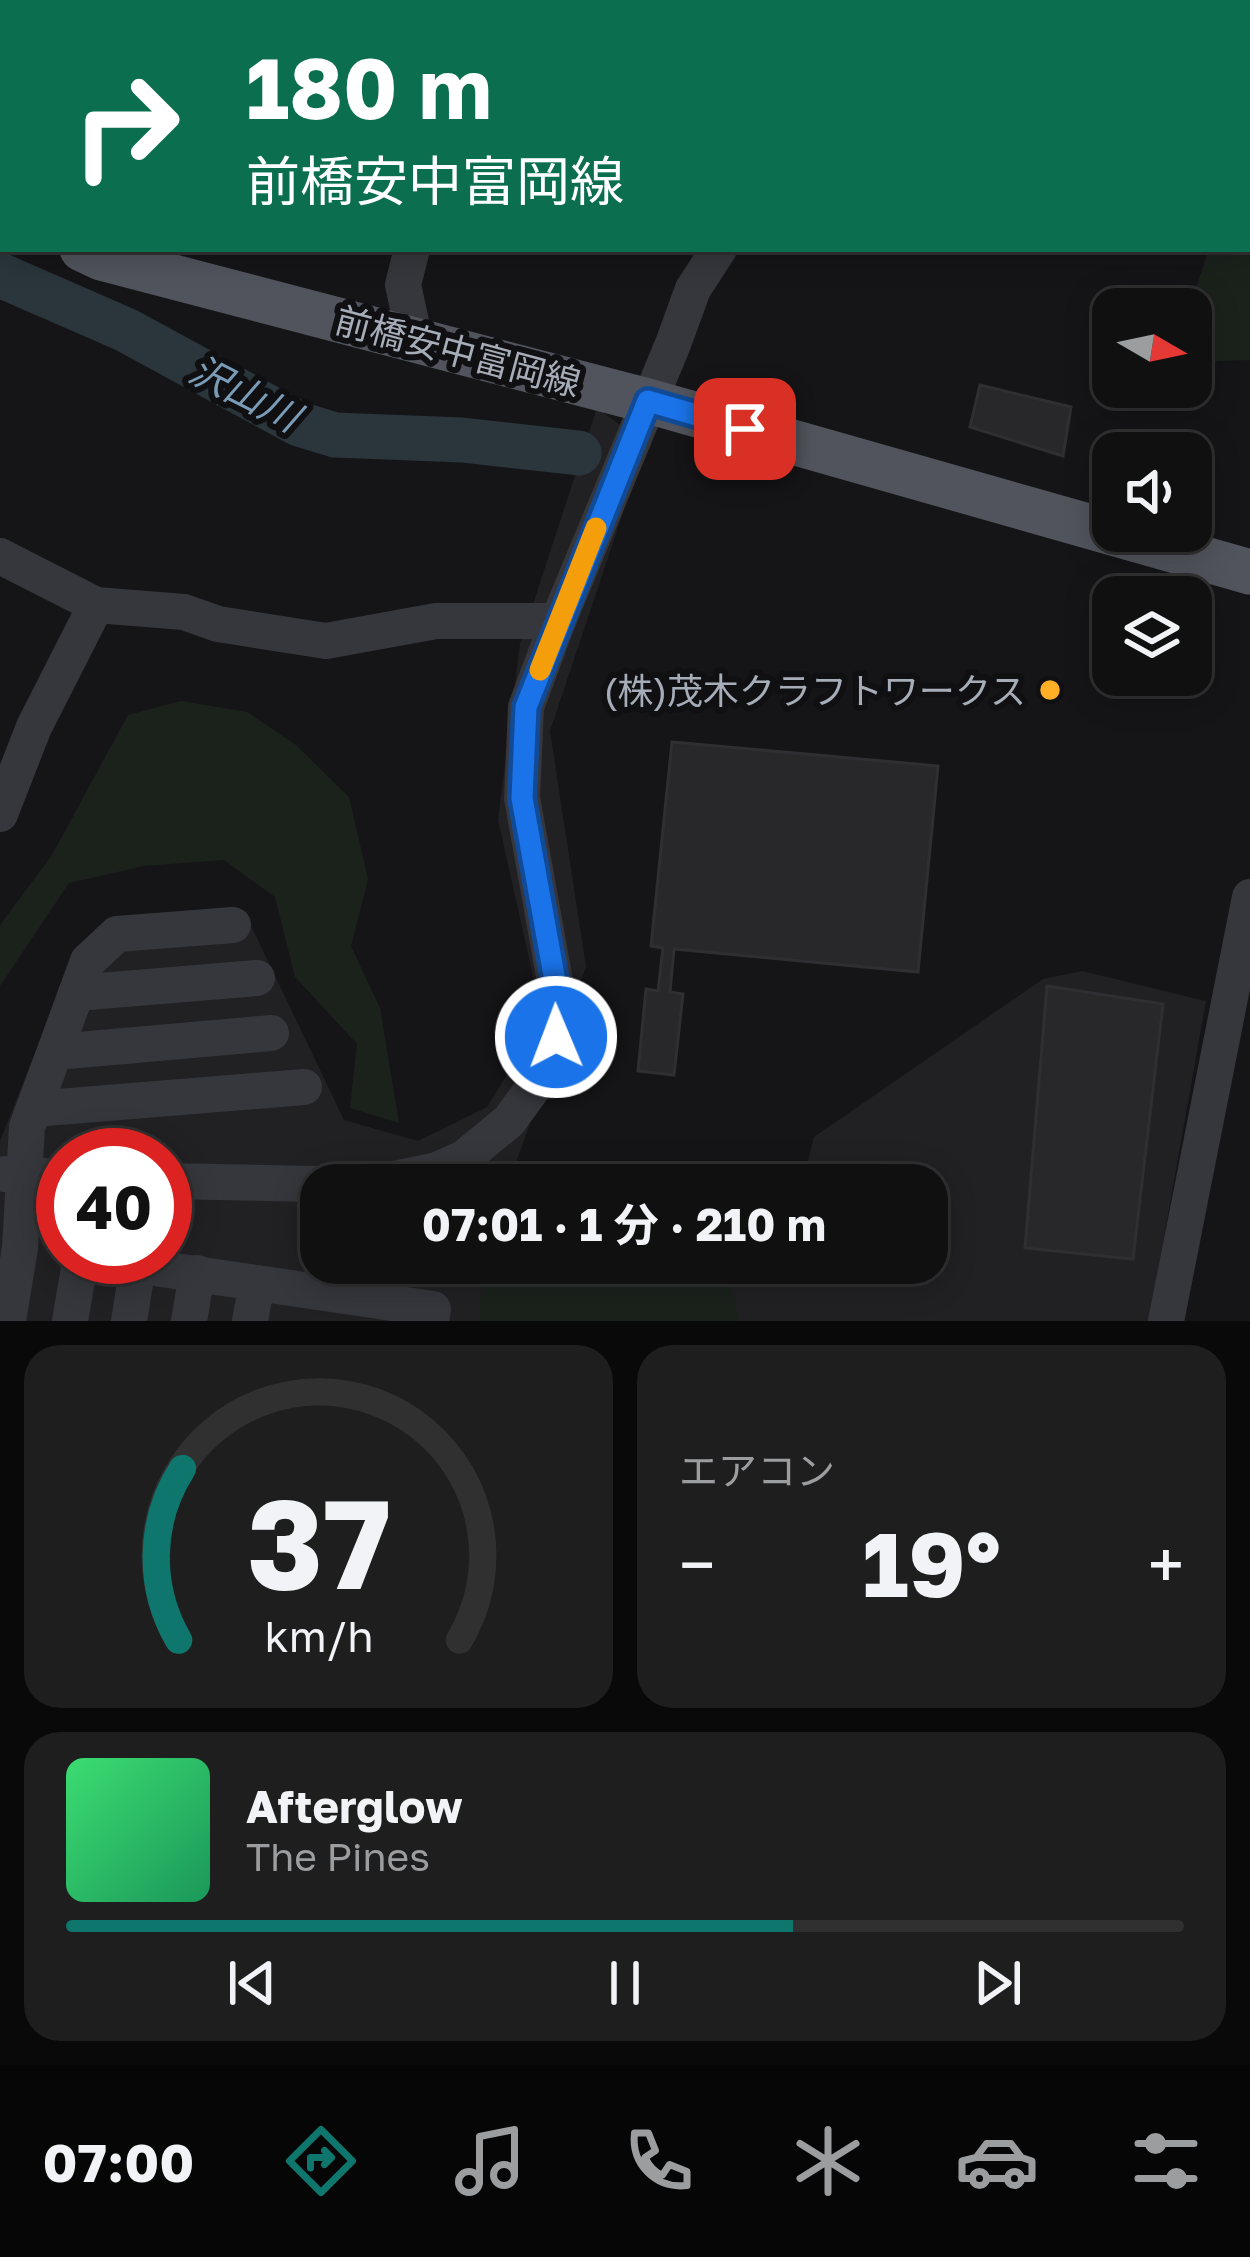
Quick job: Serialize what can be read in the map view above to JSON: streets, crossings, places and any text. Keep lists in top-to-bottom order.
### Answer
{
  "streets": {
    "main road": ["前橋安中富岡線"]
  },
  "water": ["沢山川"],
  "places": ["(株)茂木クラフトワークス"],
  "north": "right",
  "page": {
    "turn": ["180 m", "前橋安中富岡線"],
    "limit": "40",
    "trip": "07:01 · 1 分 · 210 m",
    "tile": "エアコン",
    "heat": ["−", "19°", "+"],
    "song": ["Afterglow", "The Pines"],
    "tabs": "07:00",
    "gauge": ["37", "km/h"]
  }
}
